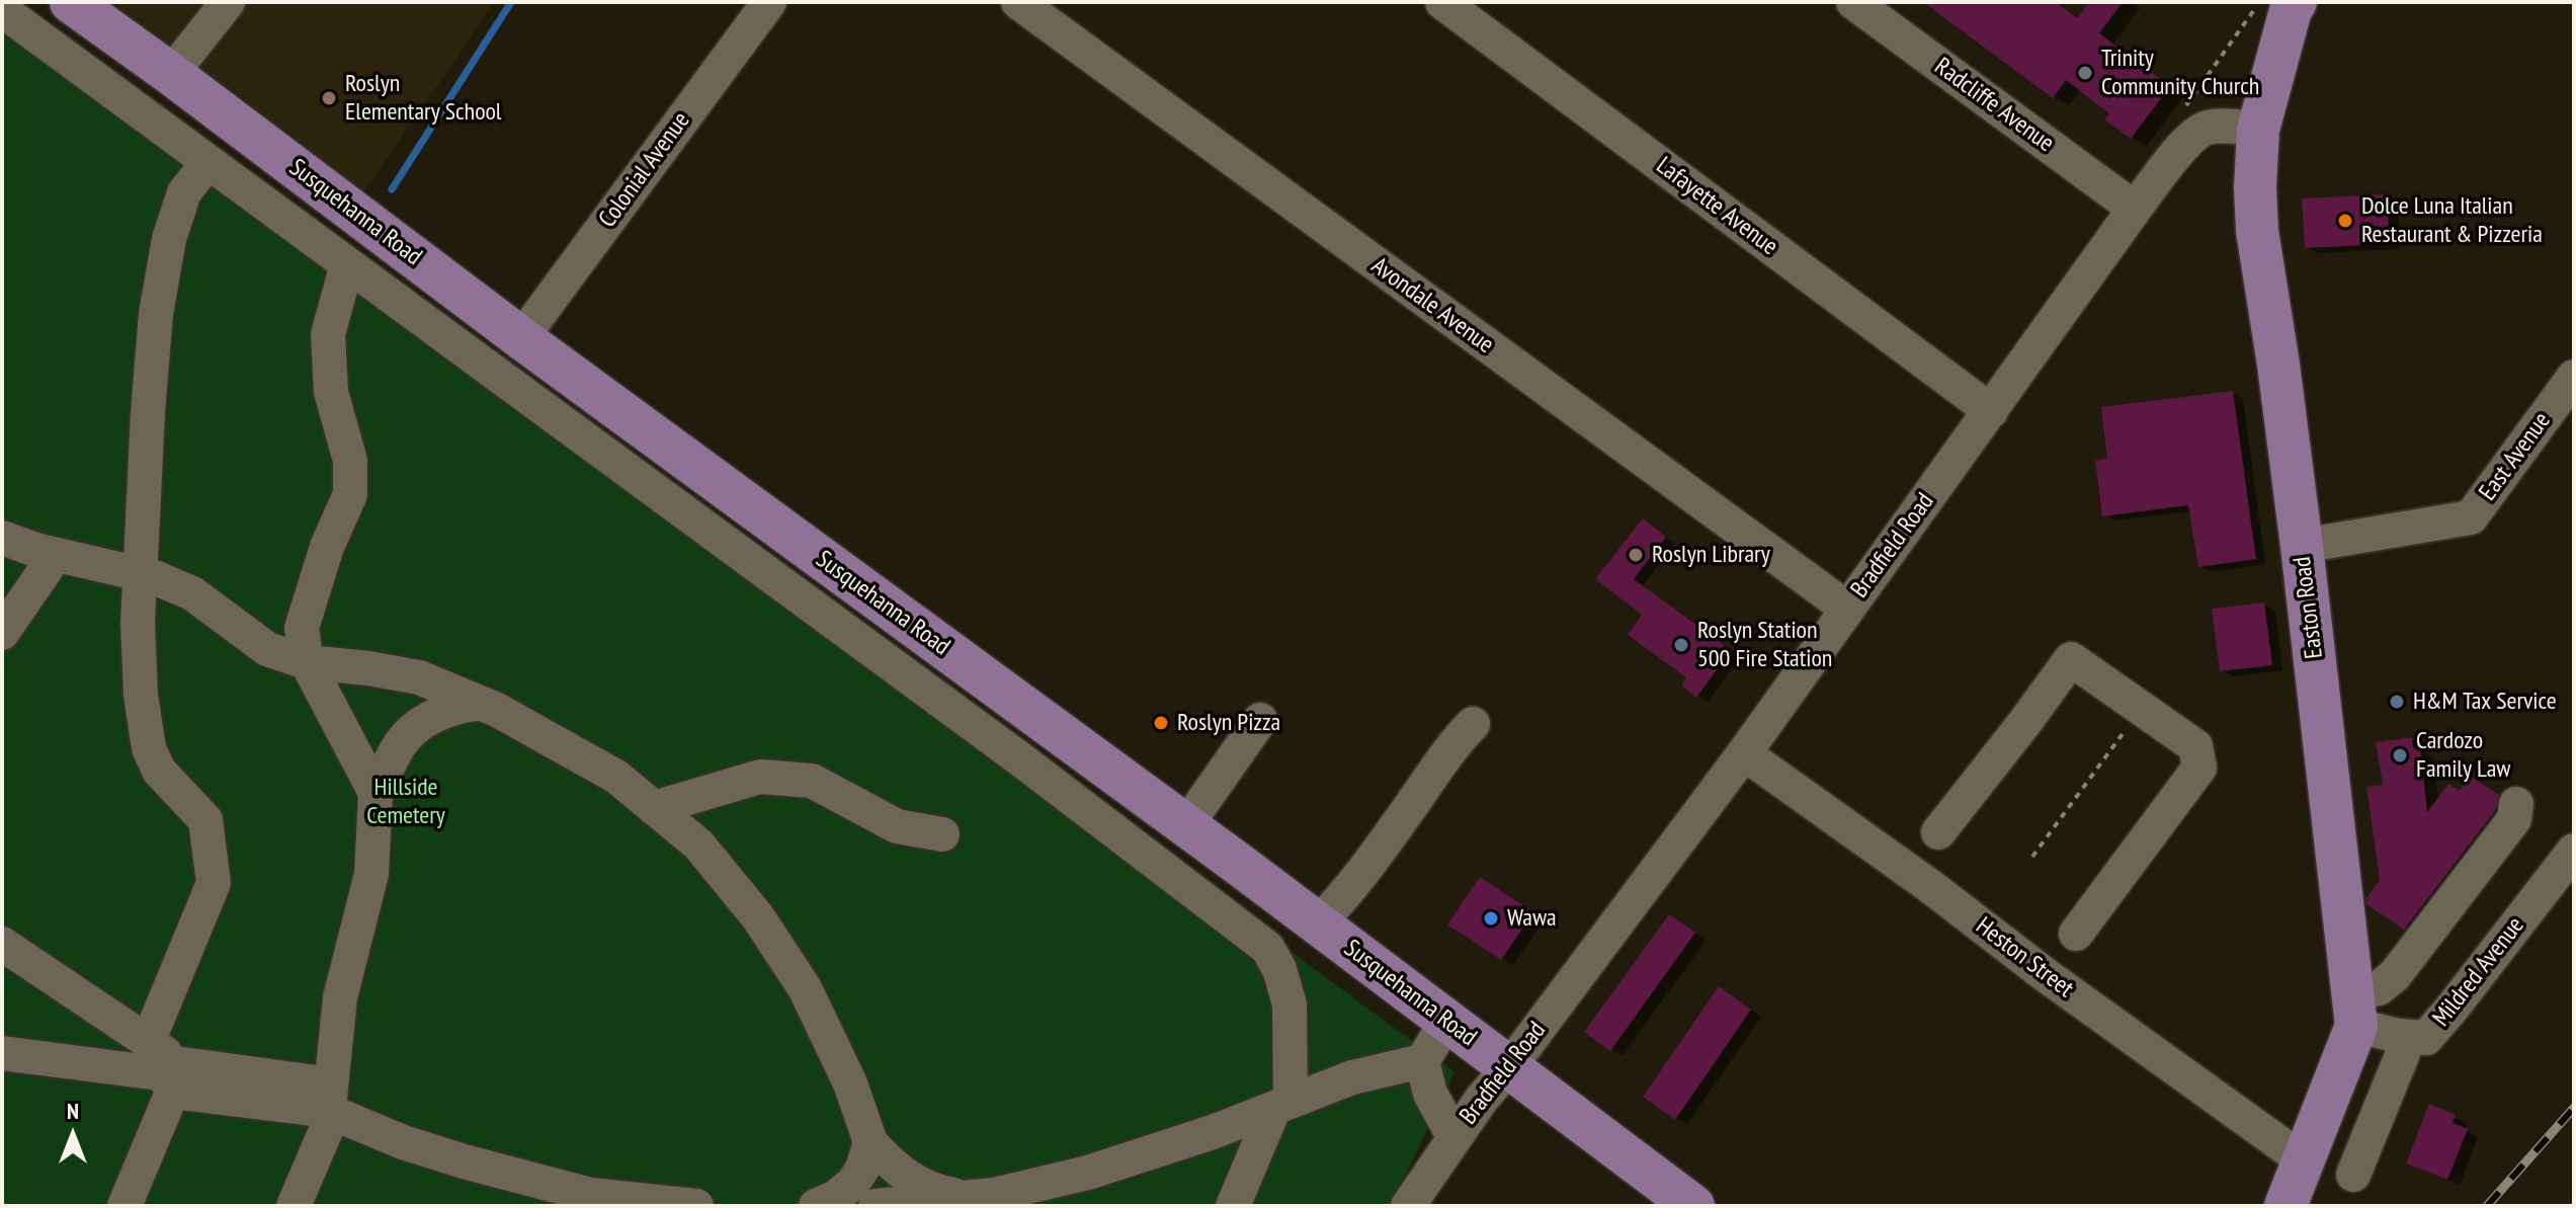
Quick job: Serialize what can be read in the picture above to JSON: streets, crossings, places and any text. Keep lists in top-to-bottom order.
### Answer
{
  "streets": {
    "main road": ["Susquehanna Road", "Easton Road"],
    "street": [
      "Radcliffe Avenue",
      "Colonial Avenue",
      "Lafayette Avenue",
      "Avondale Avenue",
      "East Avenue",
      "Bradfield Road",
      "Heston Street",
      "Mildred Avenue"
    ]
  },
  "crossings": [
    ["Radcliffe Avenue", "Bradfield Road"],
    ["Colonial Avenue", "Susquehanna Road"],
    ["Lafayette Avenue", "Bradfield Road"],
    ["Susquehanna Road", "Bradfield Road"],
    ["Avondale Avenue", "Bradfield Road"],
    ["East Avenue", "Easton Road"],
    ["Bradfield Road", "Easton Road"],
    ["Bradfield Road", "Heston Street"],
    ["Easton Road", "Heston Street"],
    ["Easton Road", "Mildred Avenue"]
  ],
  "parks": ["Hillside Cemetery"],
  "places": [
    "Trinity Community Church",
    "Roslyn Elementary School",
    "Dolce Luna Italian Restaurant & Pizzeria",
    "Roslyn Library",
    "Roslyn Station 500 Fire Station",
    "H&M Tax Service",
    "Roslyn Pizza",
    "Cardozo Family Law",
    "Wawa"
  ],
  "north": "top"
}
